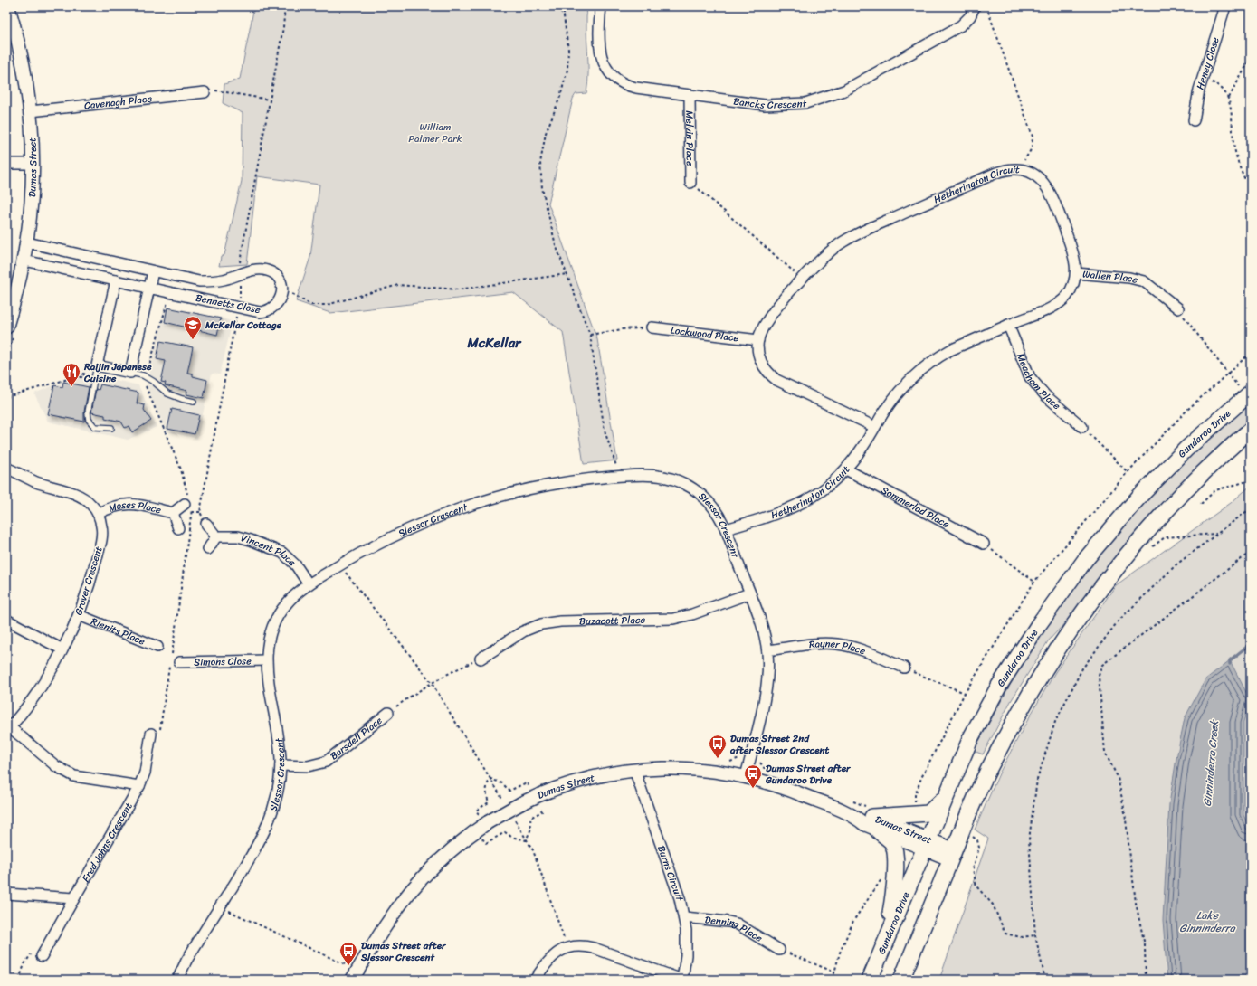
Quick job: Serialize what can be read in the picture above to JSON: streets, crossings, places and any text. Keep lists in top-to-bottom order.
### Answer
{
  "streets": {
    "main road": ["Gundaroo Drive"],
    "street": [
      "Heney Close",
      "Cavenagh Place",
      "Bancks Crescent",
      "Melvin Place",
      "Dumas Street",
      "Hetherington Circuit",
      "Wallen Place",
      "Bennetts Close",
      "Lockwood Place",
      "Meacham Place",
      "Sommerlad Place",
      "Moses Place",
      "Slessor Crescent",
      "Vincent Place",
      "Grover Crescent",
      "Buzacott Place",
      "Rienits Place",
      "Rayner Place",
      "Simons Close",
      "Barsdell Place",
      "Fred Johns Crescent",
      "Burns Circuit",
      "Denning Place"
    ]
  },
  "crossings": [
    ["Cavenagh Place", "Dumas Street"],
    ["Bancks Crescent", "Melvin Place"],
    ["Dumas Street", "Bennetts Close"],
    ["Dumas Street", "Gundaroo Drive"],
    ["Dumas Street", "Slessor Crescent"],
    ["Dumas Street", "Burns Circuit"],
    ["Hetherington Circuit", "Wallen Place"],
    ["Hetherington Circuit", "Lockwood Place"],
    ["Hetherington Circuit", "Meacham Place"],
    ["Hetherington Circuit", "Sommerlad Place"],
    ["Hetherington Circuit", "Slessor Crescent"],
    ["Moses Place", "Grover Crescent"],
    ["Slessor Crescent", "Vincent Place"],
    ["Slessor Crescent", "Buzacott Place"],
    ["Slessor Crescent", "Rayner Place"],
    ["Slessor Crescent", "Simons Close"],
    ["Slessor Crescent", "Barsdell Place"],
    ["Grover Crescent", "Rienits Place"],
    ["Burns Circuit", "Denning Place"]
  ],
  "districts": ["McKellar"],
  "water": ["Ginninderra Creek", "Lake Ginninderra"],
  "parks": ["William Palmer Park"],
  "places": {
    "school or university": ["McKellar Cottage"],
    "restaurant": ["Raijin Japanese Cuisine"],
    "bus stop": ["Dumas Street 2nd after Slessor Crescent", "Dumas Street after Gundaroo Drive", "Dumas Street after Slessor Crescent"]
  }
}
